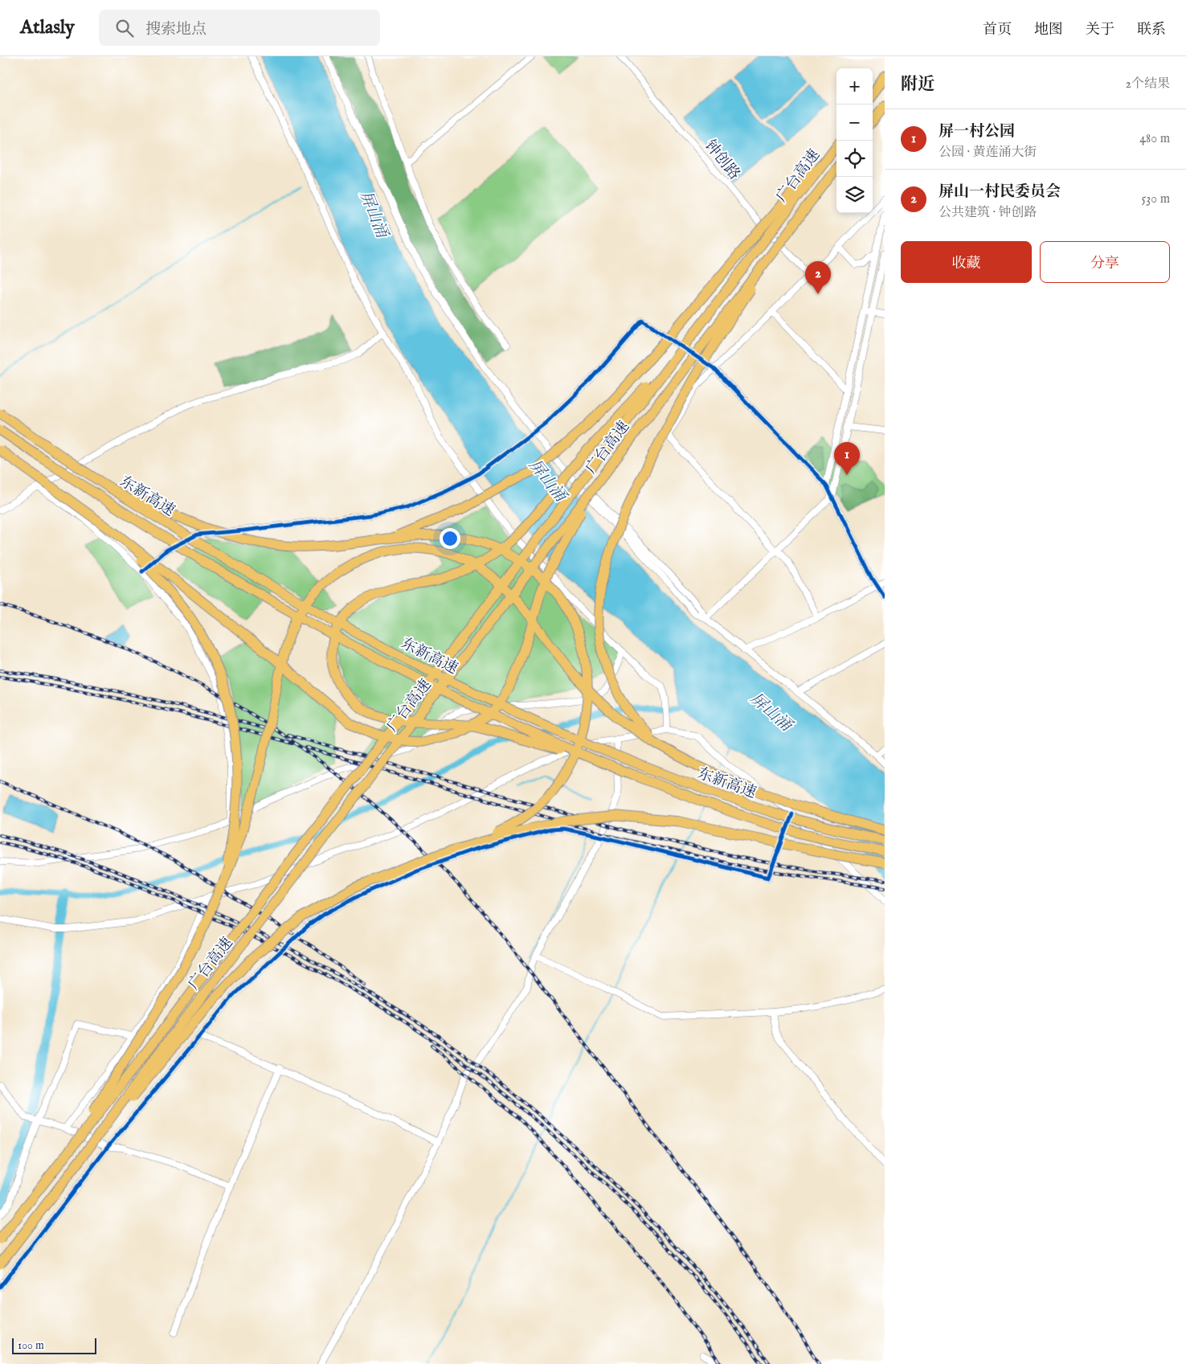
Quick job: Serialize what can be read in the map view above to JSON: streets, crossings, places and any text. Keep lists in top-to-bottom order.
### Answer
{
  "streets": {
    "highway": ["广台高速", "东新高速"],
    "street": ["钟创路"]
  },
  "water": ["屏山涌"],
  "scale_bar": "100 m",
  "page": {
    "header": "Atlasly",
    "search": "搜索地点",
    "nav": [
      "首页",
      "地图",
      "关于",
      "联系"
    ],
    "heading": ["附近", "2个结果"],
    "map_buttons": ["+", "−"],
    "list": [
      {
        "mark": "1",
        "name": "屏一村公园",
        "note": "公园 · 黄莲涌大街",
        "value": "480 m"
      },
      {
        "mark": "2",
        "name": "屏山一村民委员会",
        "note": "公共建筑 · 钟创路",
        "value": "530 m"
      }
    ],
    "buttons": ["收藏", "分享"],
    "pins": ["2", "1"],
    "scale": "100 m"
  }
}
